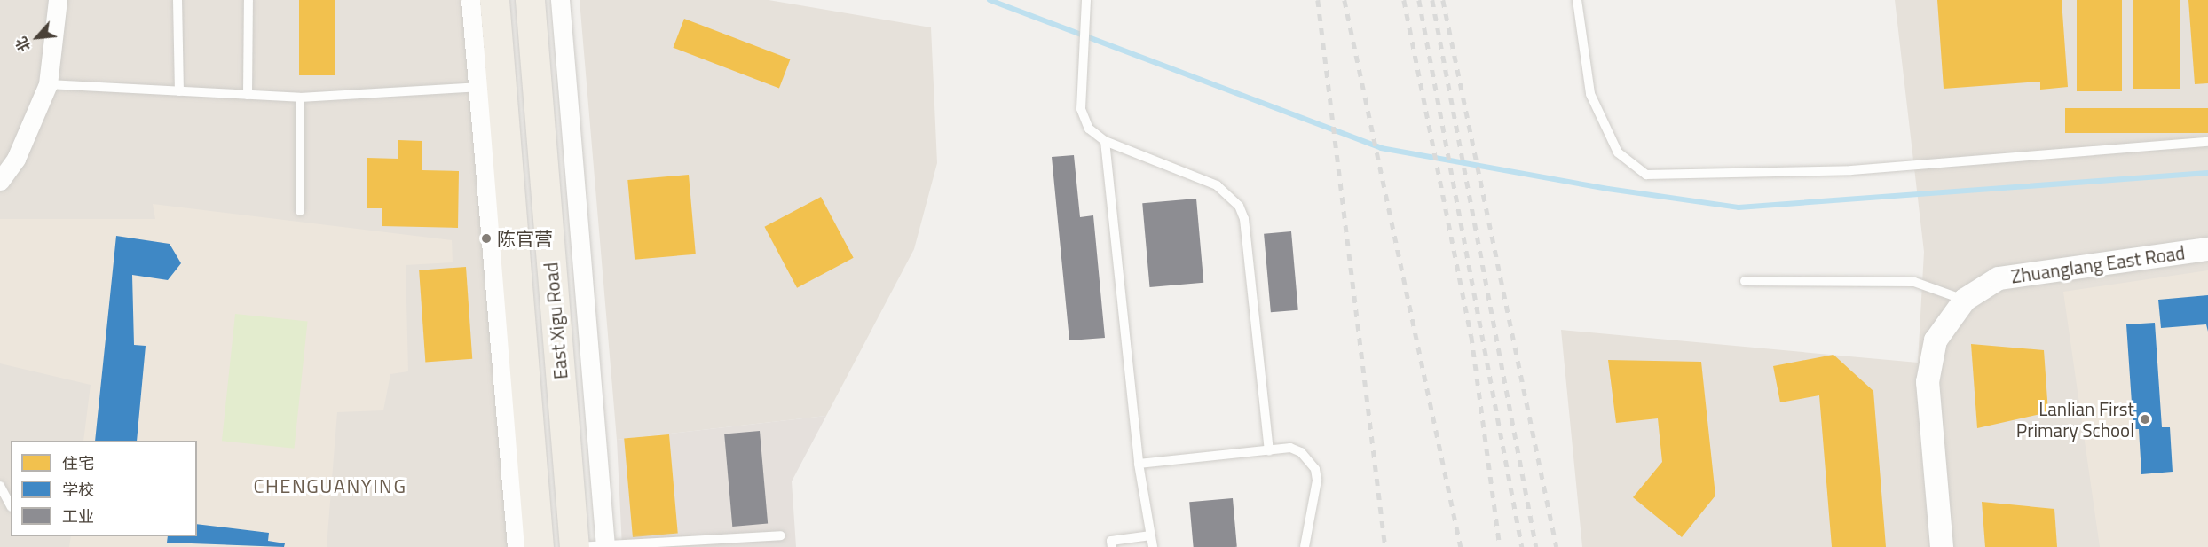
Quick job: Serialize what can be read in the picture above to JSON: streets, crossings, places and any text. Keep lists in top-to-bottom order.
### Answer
{
  "streets": {
    "main road": ["East Xigu Road"],
    "street": ["Zhuanglang East Road"]
  },
  "districts": ["CHENGUANYING"],
  "places": ["陈官营", "Lanlian First Primary School"],
  "legend": ["住宅", "学校", "工业"],
  "north": "bottom left"
}
